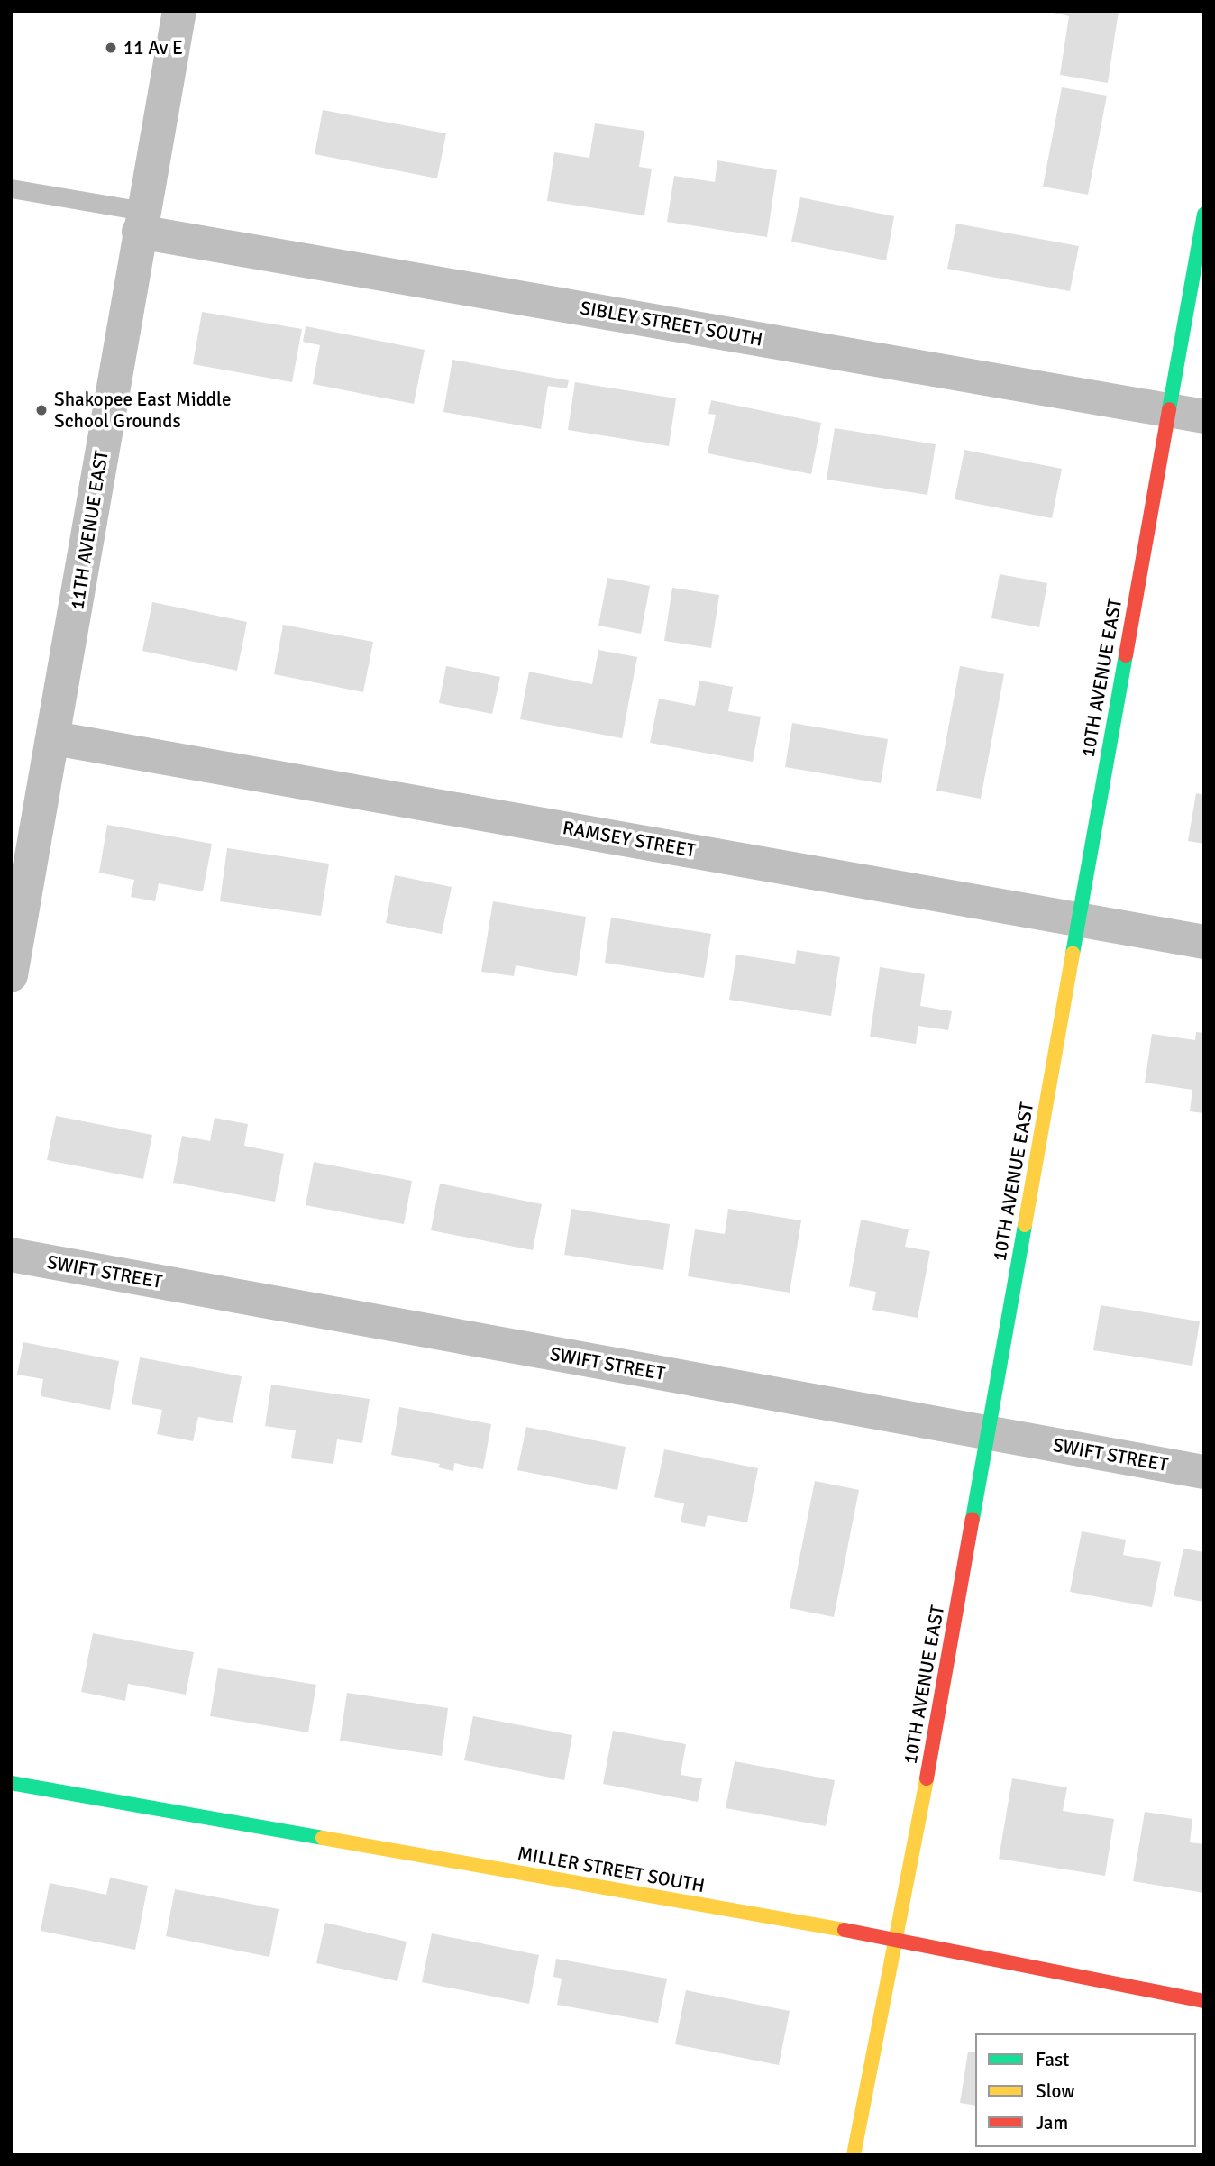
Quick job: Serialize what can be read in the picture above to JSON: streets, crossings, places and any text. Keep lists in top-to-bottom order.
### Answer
{
  "streets": {
    "street": [
      "SIBLEY STREET SOUTH",
      "11TH AVENUE EAST",
      "10TH AVENUE EAST",
      "RAMSEY STREET",
      "SWIFT STREET",
      "MILLER STREET SOUTH"
    ]
  },
  "crossings": [
    ["SIBLEY STREET SOUTH", "11TH AVENUE EAST"],
    ["SIBLEY STREET SOUTH", "10TH AVENUE EAST"],
    ["11TH AVENUE EAST", "RAMSEY STREET"],
    ["10TH AVENUE EAST", "RAMSEY STREET"],
    ["10TH AVENUE EAST", "SWIFT STREET"],
    ["10TH AVENUE EAST", "MILLER STREET SOUTH"]
  ],
  "places": ["11 Av E", "Shakopee East Middle School Grounds"],
  "legend": ["Fast", "Slow", "Jam"]
}
